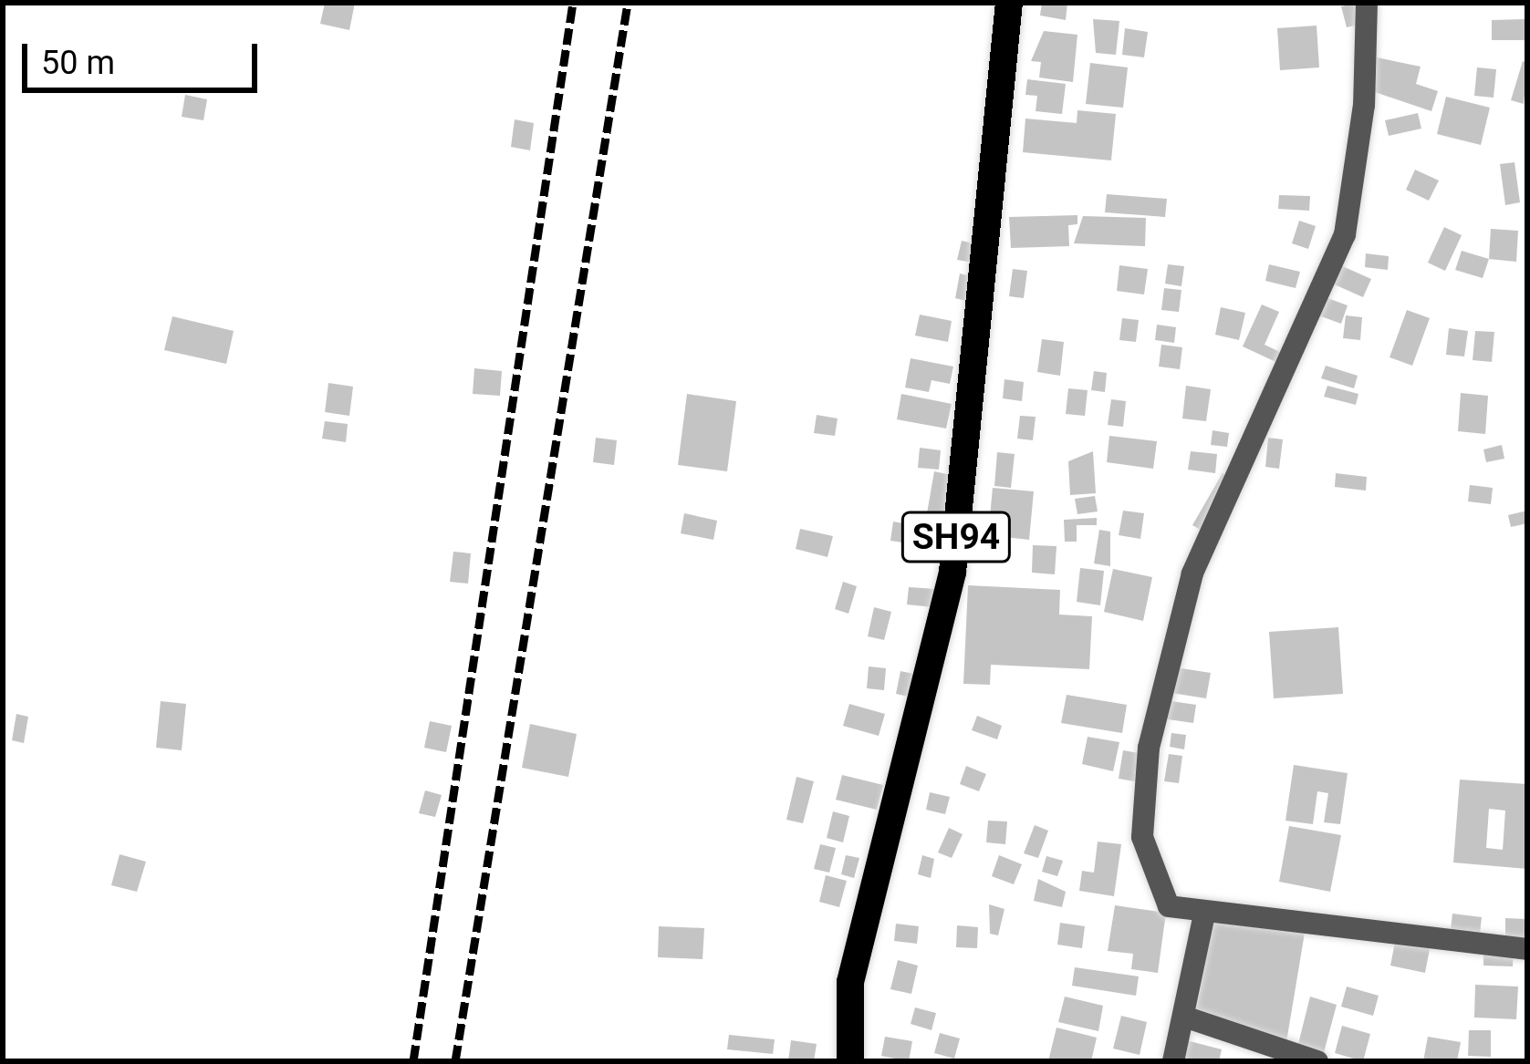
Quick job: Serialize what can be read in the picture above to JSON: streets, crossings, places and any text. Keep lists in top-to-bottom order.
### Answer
{
  "streets": {
    "main road": ["SH94"]
  },
  "scale_bar": "50 m"
}
